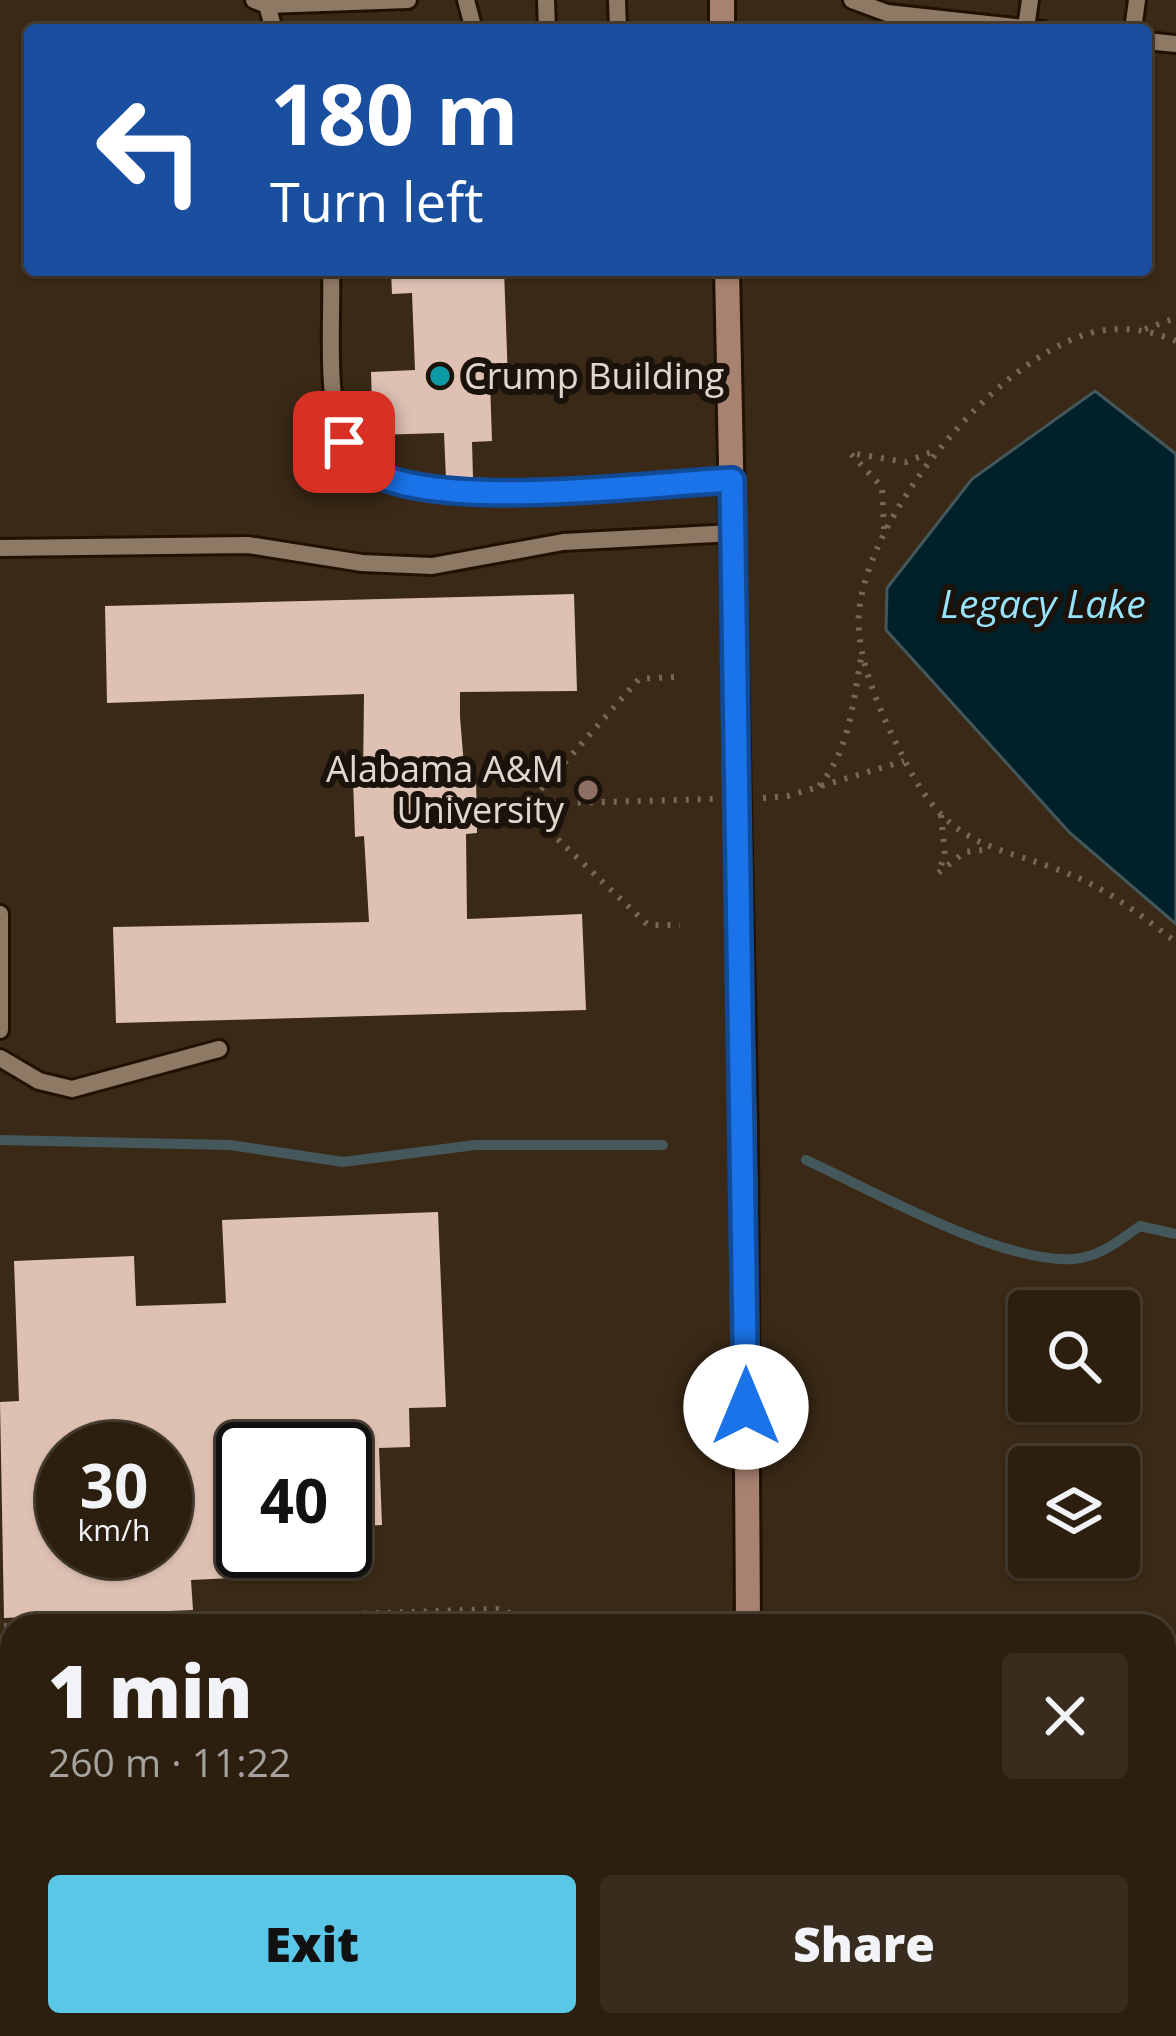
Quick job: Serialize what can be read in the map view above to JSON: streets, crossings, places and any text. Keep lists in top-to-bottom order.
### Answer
{
  "water": ["Legacy Lake"],
  "places": ["Crump Building", "Alabama A&M University"],
  "page": {
    "turn": ["180 m", "Turn left"],
    "speed": "30 km/h",
    "limit": "40",
    "heading": ["1 min", "260 m · 11:22"],
    "buttons": ["Exit", "Share"]
  }
}
